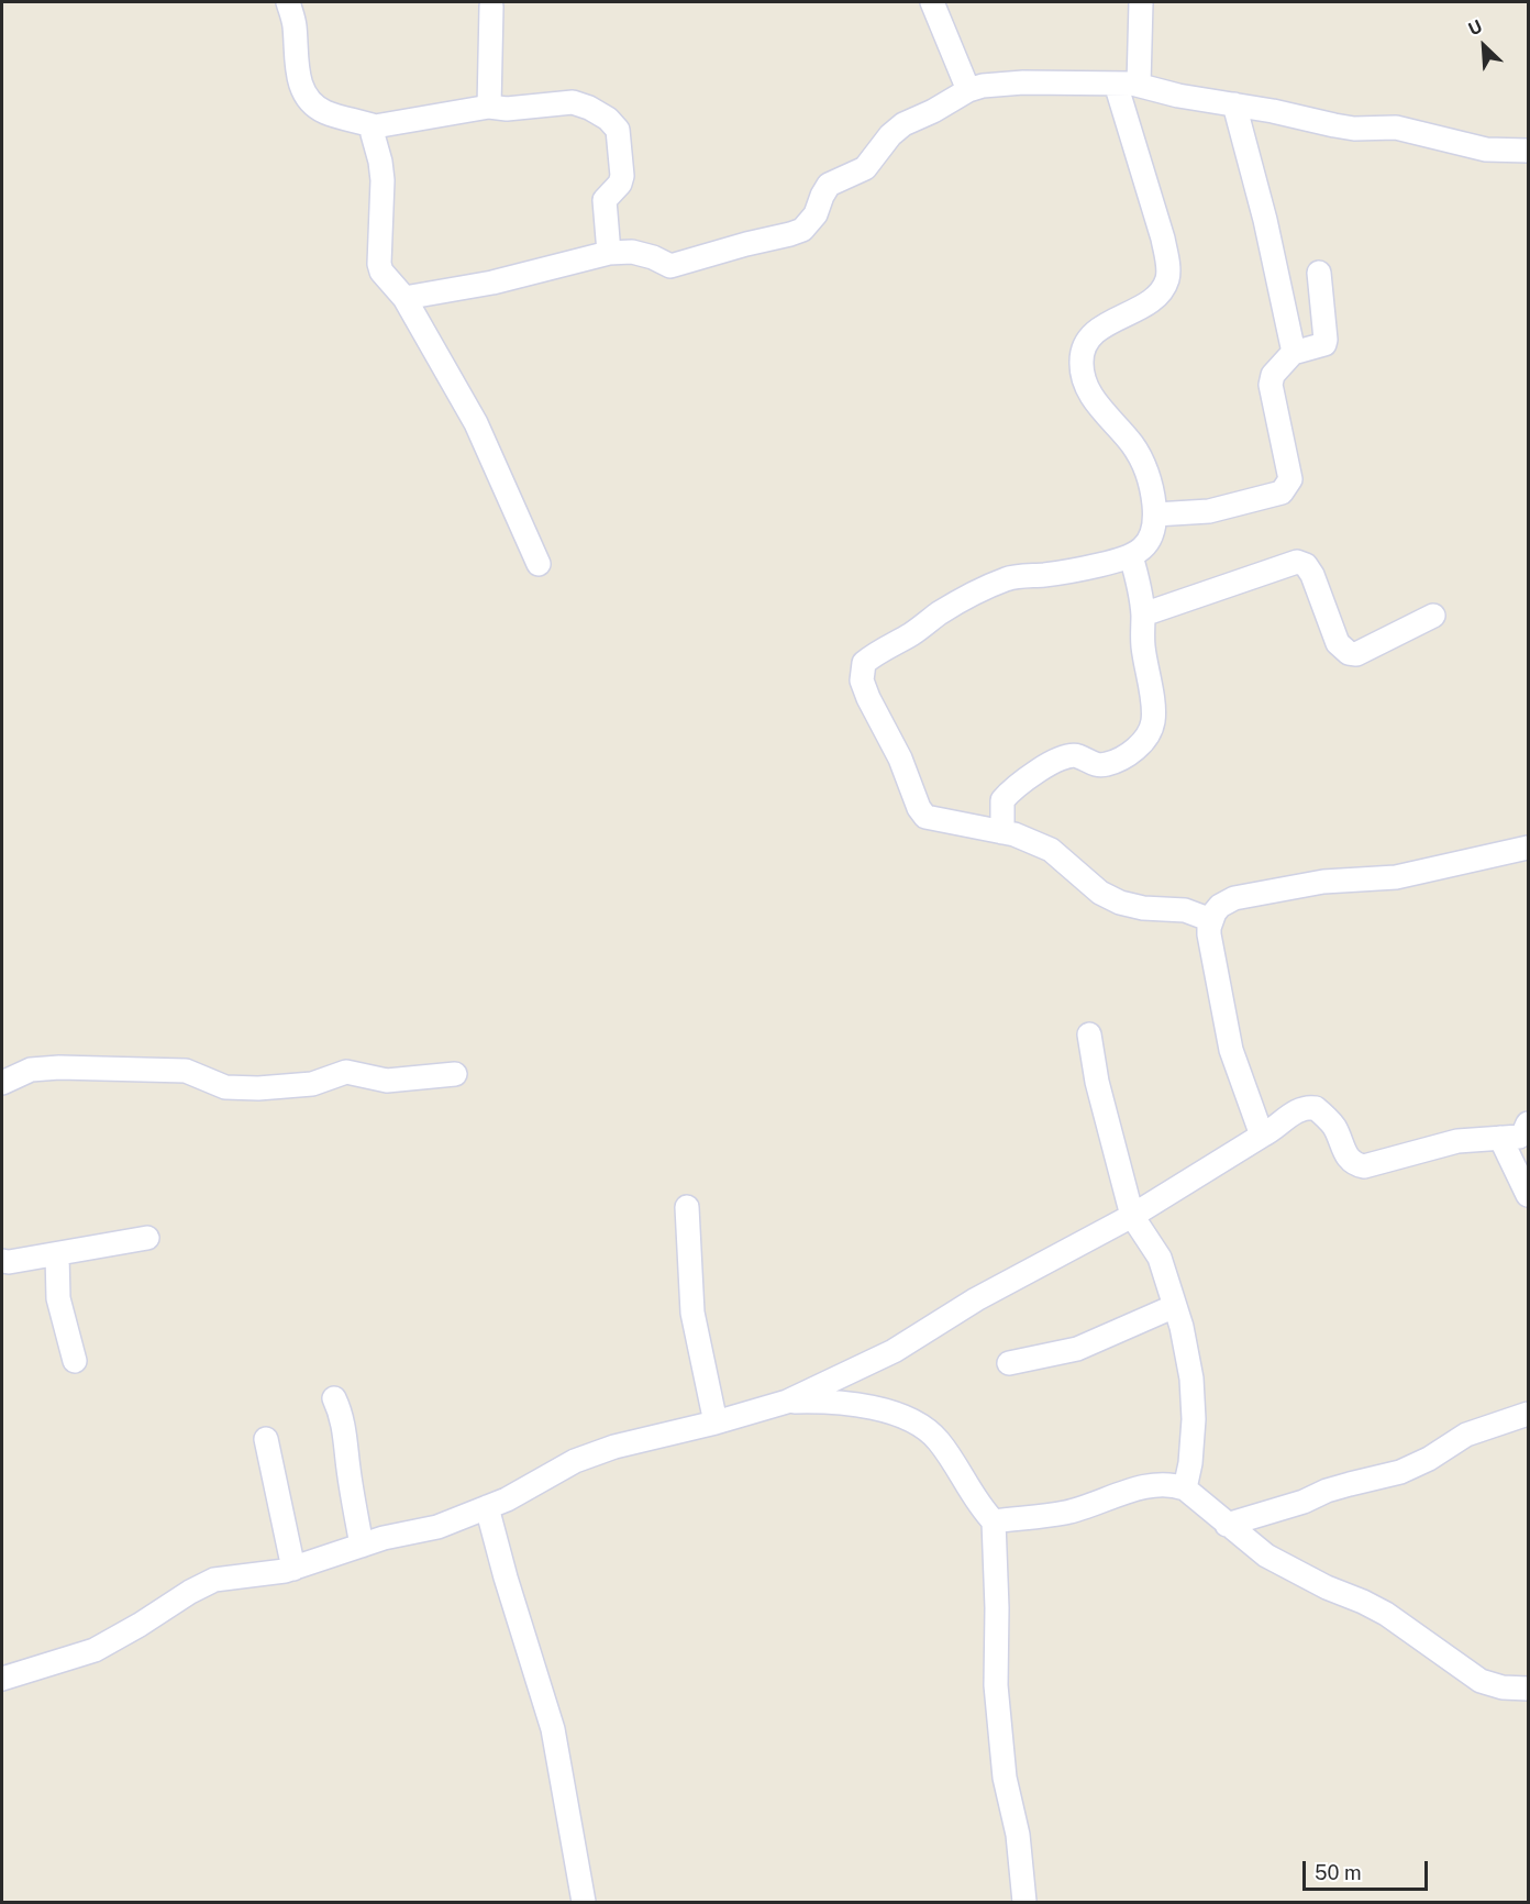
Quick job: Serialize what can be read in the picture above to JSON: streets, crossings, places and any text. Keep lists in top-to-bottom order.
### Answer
{
  "scale_bar": "50 m",
  "north": "top left"
}
